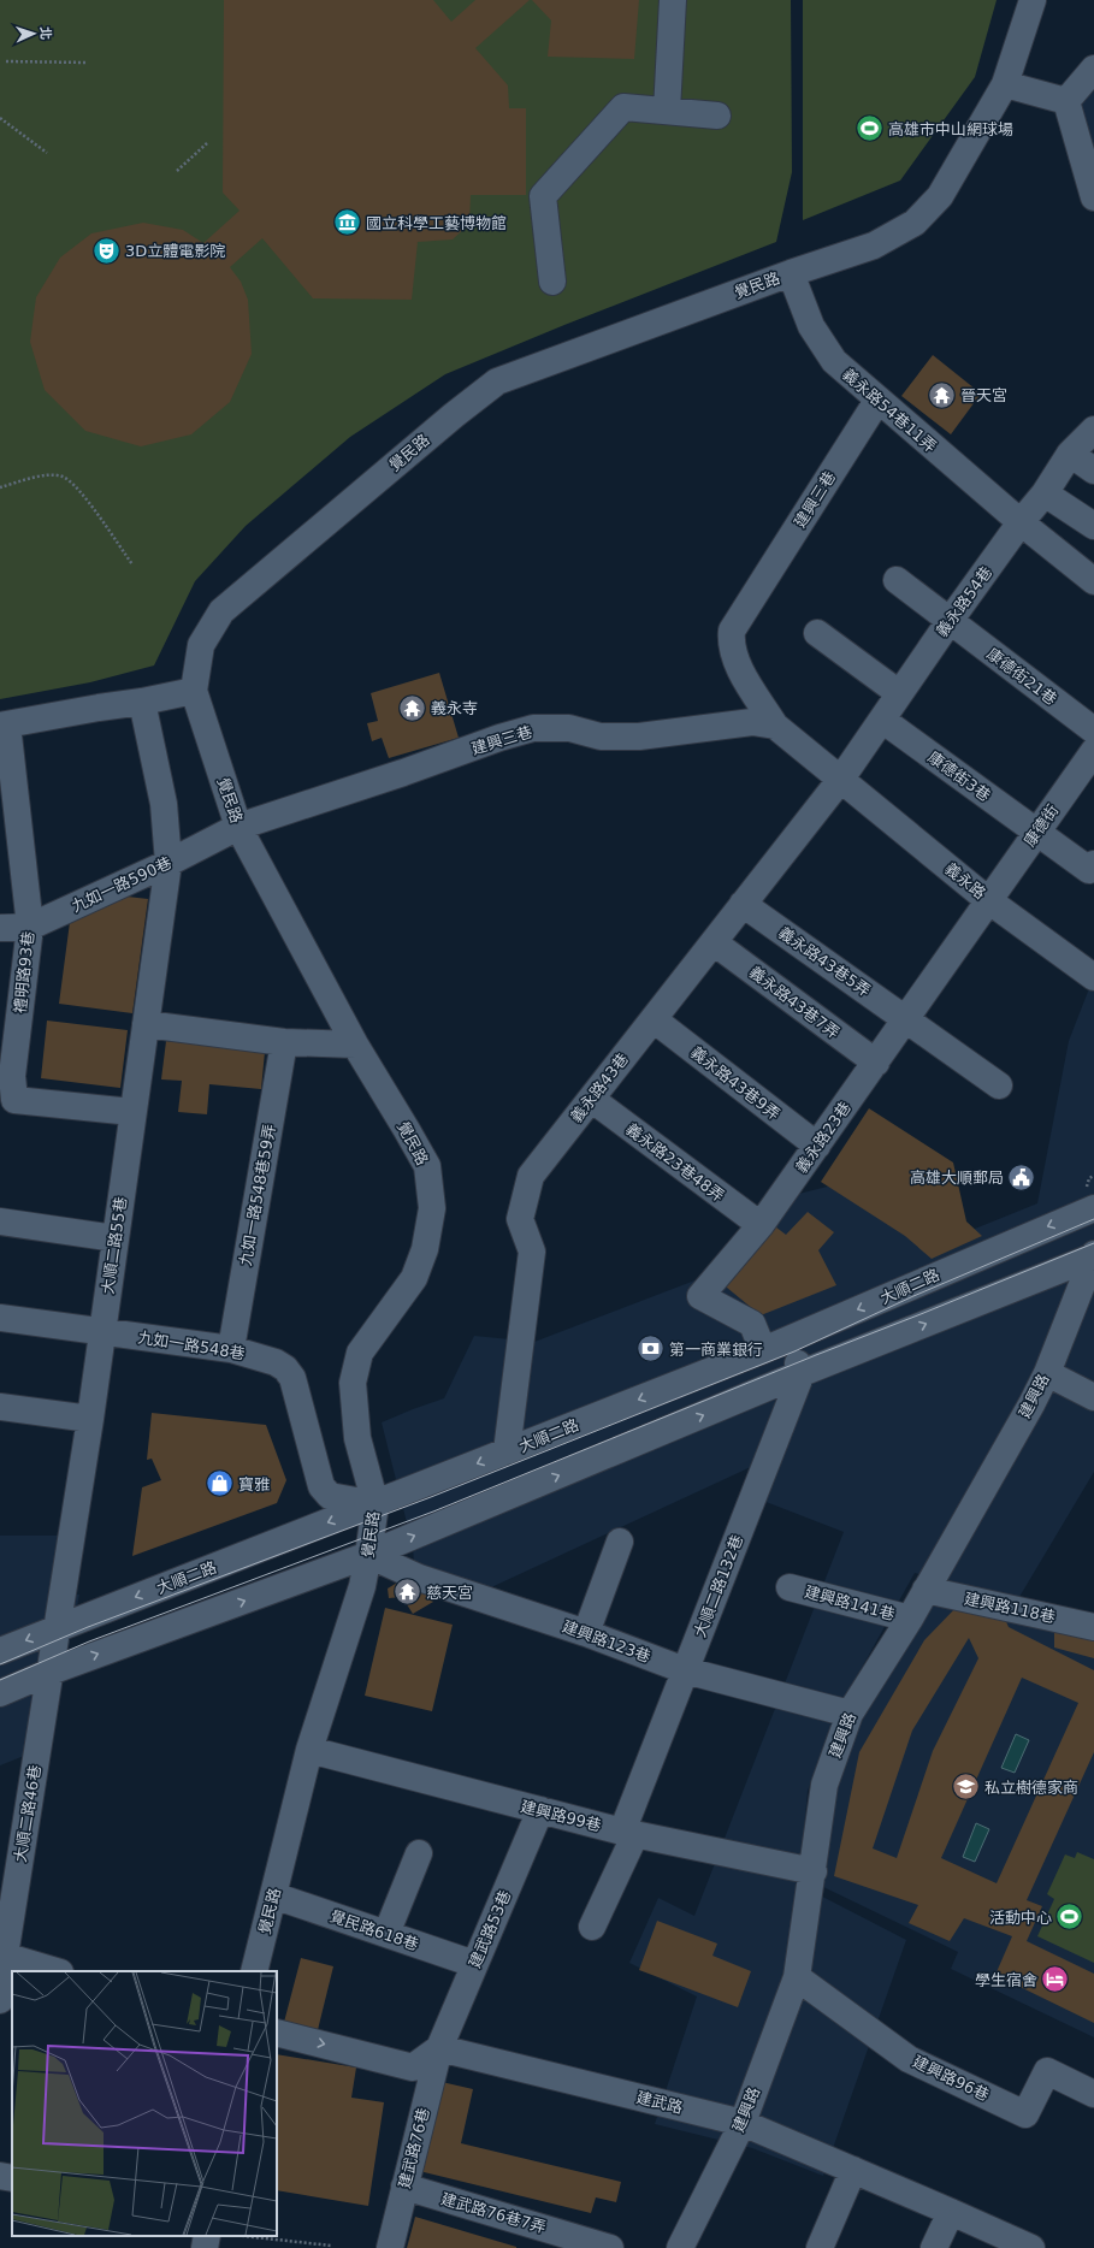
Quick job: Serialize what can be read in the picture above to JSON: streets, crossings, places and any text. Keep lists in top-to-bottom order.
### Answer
{
  "streets": {
    "street": [
      "覺民路",
      "義永路54巷11弄",
      "建興三巷",
      "義永路54巷",
      "康德街21巷",
      "康德街3巷",
      "康德街",
      "義永路",
      "九如一路590巷",
      "義永路43巷5弄",
      "禮明路93巷",
      "義永路43巷7弄",
      "義永路43巷9弄",
      "義永路43巷",
      "義永路23巷",
      "義永路23巷48弄",
      "九如一路548巷59弄",
      "大順二路55巷",
      "大順二路",
      "九如一路548巷",
      "建興路",
      "大順二路132巷",
      "建興路141巷",
      "建興路118巷",
      "建興路123巷",
      "大順二路46巷",
      "建興路99巷",
      "建武路53巷",
      "覺民路618巷",
      "建興路96巷",
      "建武路",
      "建武路76巷",
      "建武路76巷7弄"
    ]
  },
  "crossings": [
    ["覺民路", "義永路54巷11弄"],
    ["覺民路", "建興三巷"],
    ["覺民路", "九如一路590巷"],
    ["覺民路", "禮明路93巷"],
    ["覺民路", "大順二路"],
    ["覺民路", "九如一路548巷"],
    ["覺民路", "建興路123巷"],
    ["覺民路", "建興路99巷"],
    ["覺民路", "覺民路618巷"],
    ["義永路54巷11弄", "建興三巷"],
    ["義永路54巷11弄", "義永路54巷"],
    ["建興三巷", "義永路54巷"],
    ["建興三巷", "義永路"],
    ["建興三巷", "九如一路590巷"],
    ["建興三巷", "義永路43巷"],
    ["義永路54巷", "康德街21巷"],
    ["義永路54巷", "康德街3巷"],
    ["義永路54巷", "義永路"],
    ["義永路54巷", "義永路43巷"],
    ["康德街3巷", "康德街"],
    ["康德街", "義永路"],
    ["康德街", "義永路23巷"],
    ["義永路", "義永路43巷"],
    ["義永路", "義永路23巷"],
    ["九如一路590巷", "禮明路93巷"],
    ["九如一路590巷", "大順二路55巷"],
    ["義永路43巷5弄", "義永路43巷"],
    ["義永路43巷5弄", "義永路23巷"],
    ["禮明路93巷", "大順二路55巷"],
    ["義永路43巷7弄", "義永路43巷"],
    ["義永路43巷7弄", "義永路23巷"],
    ["義永路43巷9弄", "義永路43巷"],
    ["義永路43巷9弄", "義永路23巷"],
    ["義永路43巷", "義永路23巷48弄"],
    ["義永路43巷", "大順二路"],
    ["義永路23巷", "義永路23巷48弄"],
    ["義永路23巷", "大順二路"],
    ["九如一路548巷59弄", "九如一路548巷"],
    ["大順二路55巷", "大順二路"],
    ["大順二路55巷", "九如一路548巷"],
    ["大順二路55巷", "大順二路46巷"],
    ["大順二路", "九如一路548巷"],
    ["大順二路", "大順二路46巷"],
    ["建興路", "建興路141巷"],
    ["建興路", "建興路118巷"],
    ["建興路", "建興路123巷"],
    ["建興路", "建興路99巷"],
    ["建興路", "建興路96巷"],
    ["建興路", "建武路"],
    ["大順二路132巷", "建興路123巷"],
    ["大順二路132巷", "建興路99巷"],
    ["建興路99巷", "建武路53巷"],
    ["建武路53巷", "覺民路618巷"],
    ["建武路53巷", "建武路"],
    ["建武路53巷", "建武路76巷"],
    ["建武路", "建武路76巷"],
    ["建武路76巷", "建武路76巷7弄"]
  ],
  "places": {
    "sports": ["高雄市中山網球場", "活動中心"],
    "museum": ["國立科學工藝博物館"],
    "theatre": ["3D立體電影院"],
    "temple": ["晉天宮", "義永寺", "慈天宮"],
    "public building": ["高雄大順郵局"],
    "bank": ["第一商業銀行"],
    "shop": ["寶雅"],
    "school or university": ["私立樹德家商"],
    "hotel": ["學生宿舍"]
  },
  "north": "right"
}
